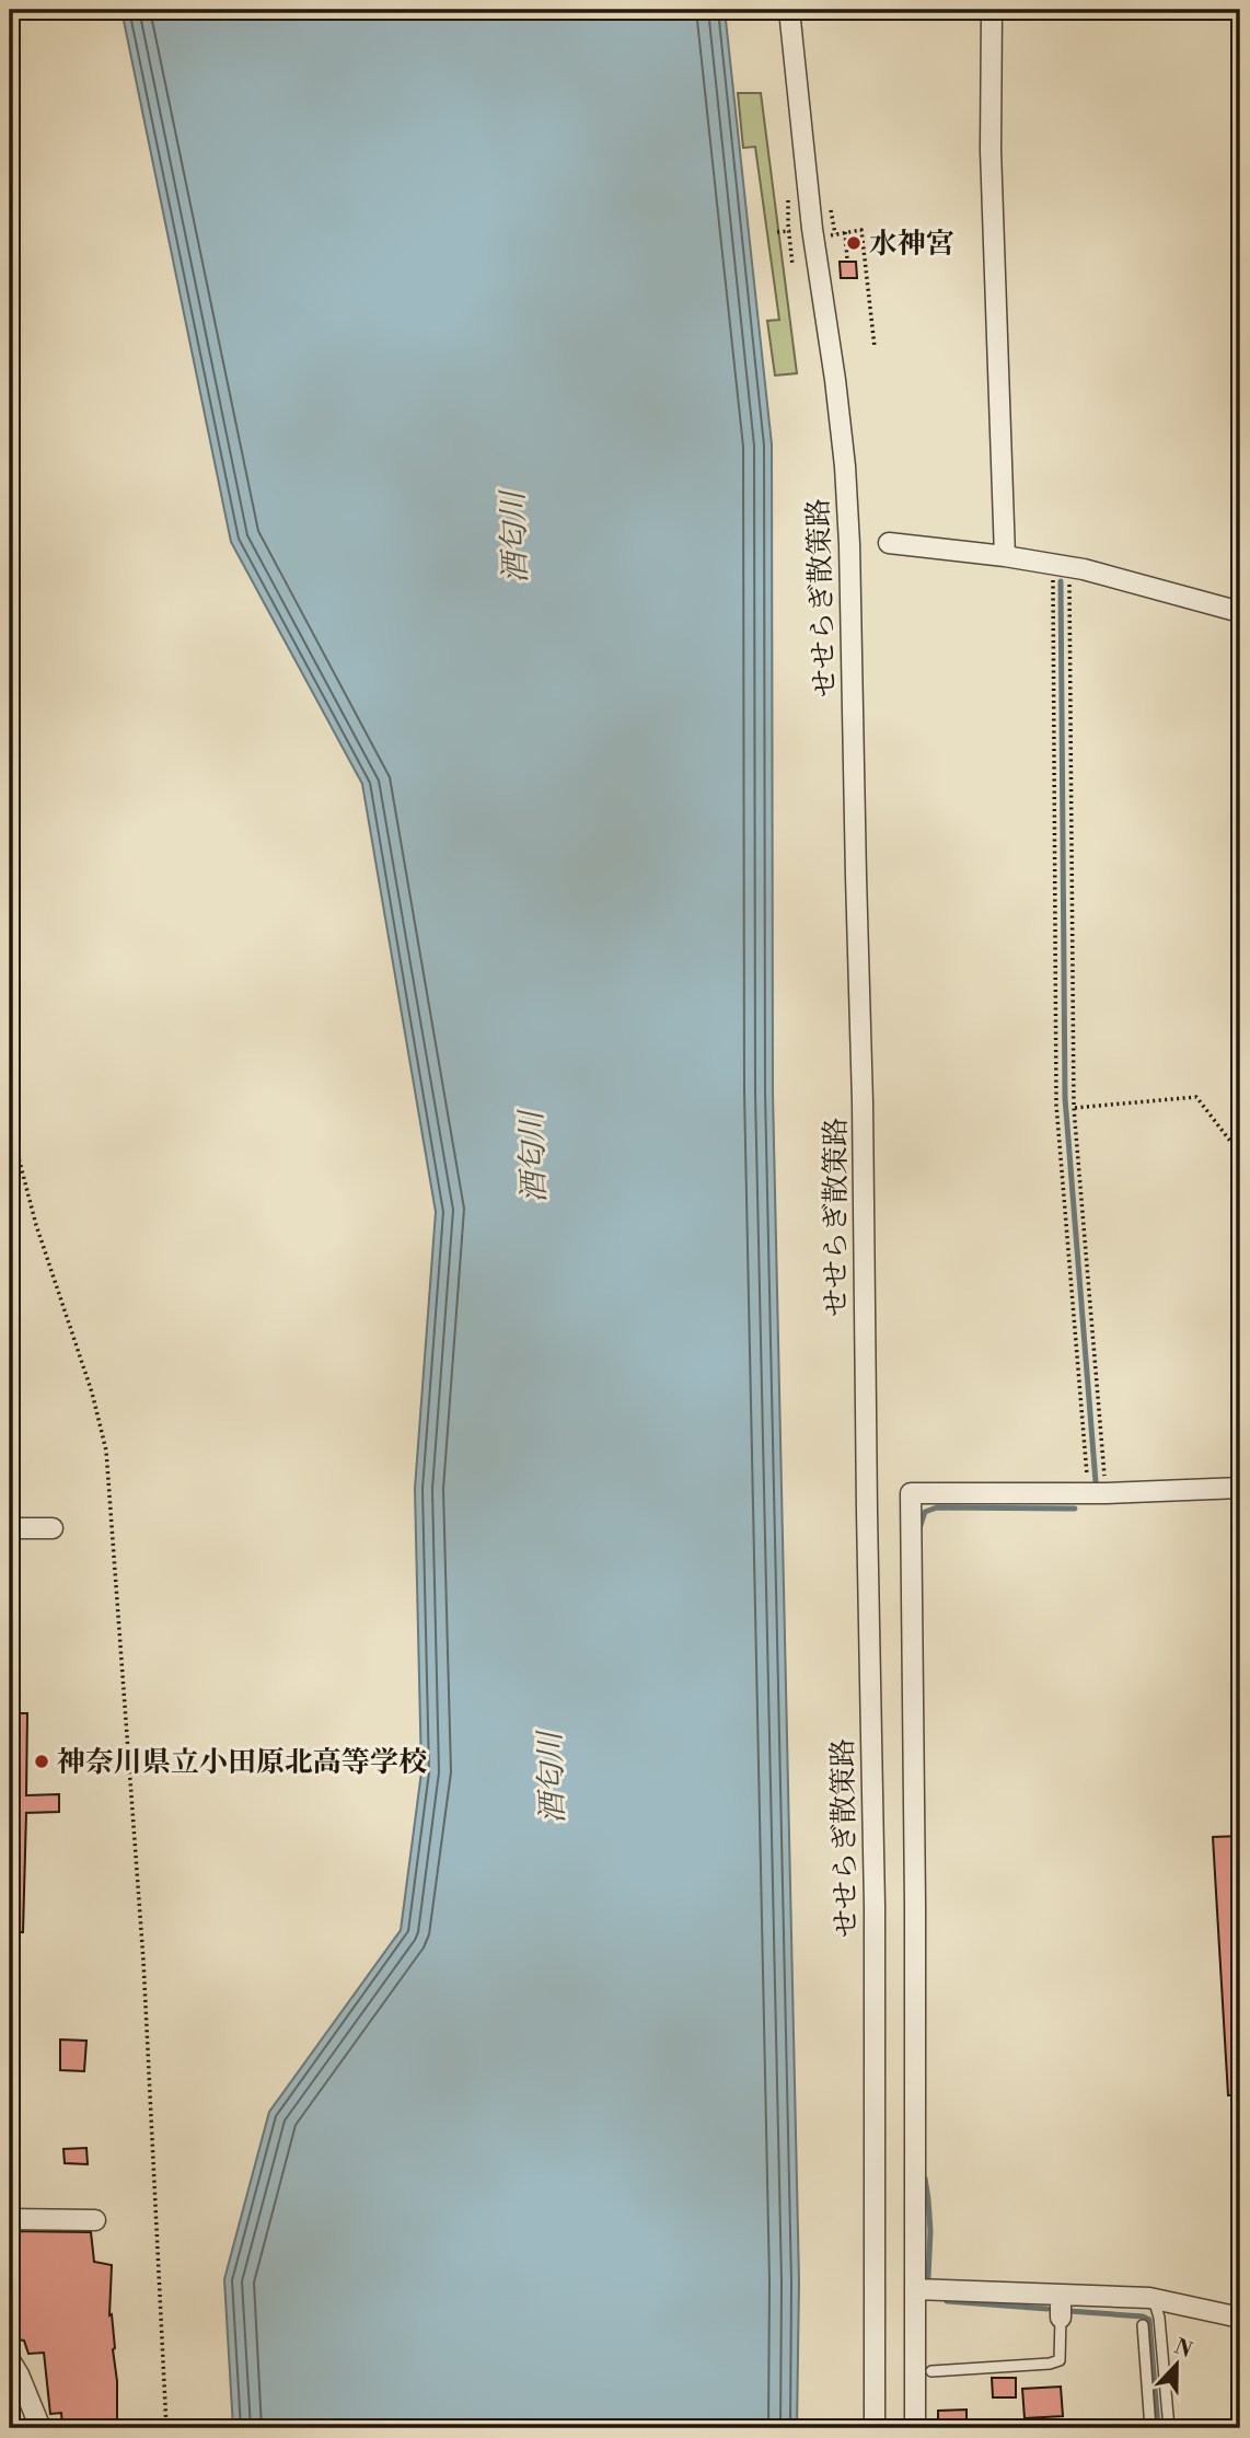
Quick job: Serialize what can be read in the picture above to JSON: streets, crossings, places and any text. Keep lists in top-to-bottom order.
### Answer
{
  "streets": {
    "street": ["せせらぎ散策路"]
  },
  "water": ["酒匂川"],
  "places": ["水神宮", "神奈川県立小田原北高等学校"],
  "north": "top"
}
